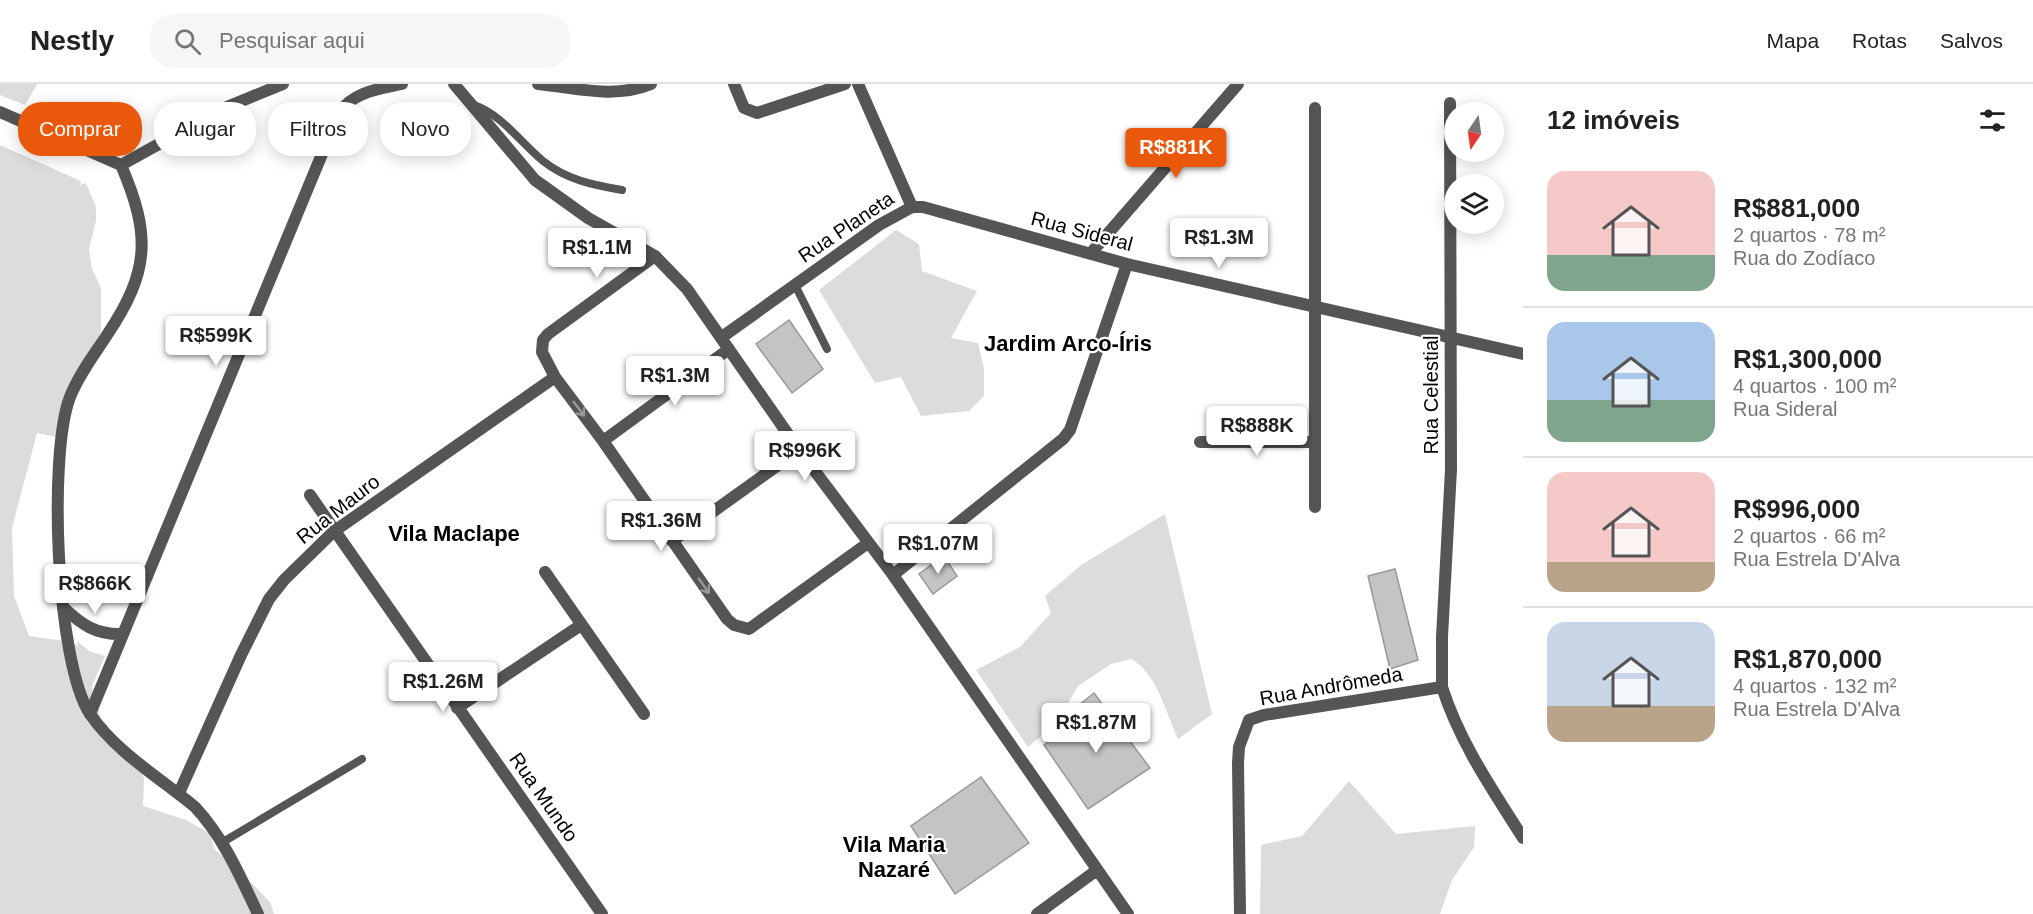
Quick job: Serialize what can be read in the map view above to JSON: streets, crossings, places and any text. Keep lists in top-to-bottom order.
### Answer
{
  "streets": {
    "street": [
      "Rua Planeta",
      "Rua Sideral",
      "Rua Celestial",
      "Rua Mauro",
      "Rua Andrômeda",
      "Rua Mundo"
    ]
  },
  "crossings": [
    ["Rua Planeta", "Rua Sideral"],
    ["Rua Sideral", "Rua Celestial"],
    ["Rua Celestial", "Rua Andrômeda"],
    ["Rua Mauro", "Rua Mundo"]
  ],
  "districts": ["Jardim Arco-Íris", "Vila Maclape", "Vila Maria Nazaré"],
  "north": "bottom",
  "page": {
    "header": "Nestly",
    "search": "Pesquisar aqui",
    "nav": ["Mapa", "Rotas", "Salvos"],
    "heading": "12 imóveis",
    "chip": [
      "Comprar",
      "Alugar",
      "Filtros",
      "Novo"
    ],
    "price": [
      "R$881K",
      "R$1.3M",
      "R$1.1M",
      "R$599K",
      "R$1.3M",
      "R$888K",
      "R$996K",
      "R$1.36M",
      "R$1.07M",
      "R$866K",
      "R$1.26M",
      "R$1.87M"
    ],
    "list": [
      {
        "name": "R$881,000",
        "note": "2 quartos · 78 m² · Rua do Zodíaco"
      },
      {
        "name": "R$1,300,000",
        "note": "4 quartos · 100 m² · Rua Sideral"
      },
      {
        "name": "R$996,000",
        "note": "2 quartos · 66 m² · Rua Estrela D'Alva"
      },
      {
        "name": "R$1,870,000",
        "note": "4 quartos · 132 m² · Rua Estrela D'Alva"
      }
    ]
  }
}
